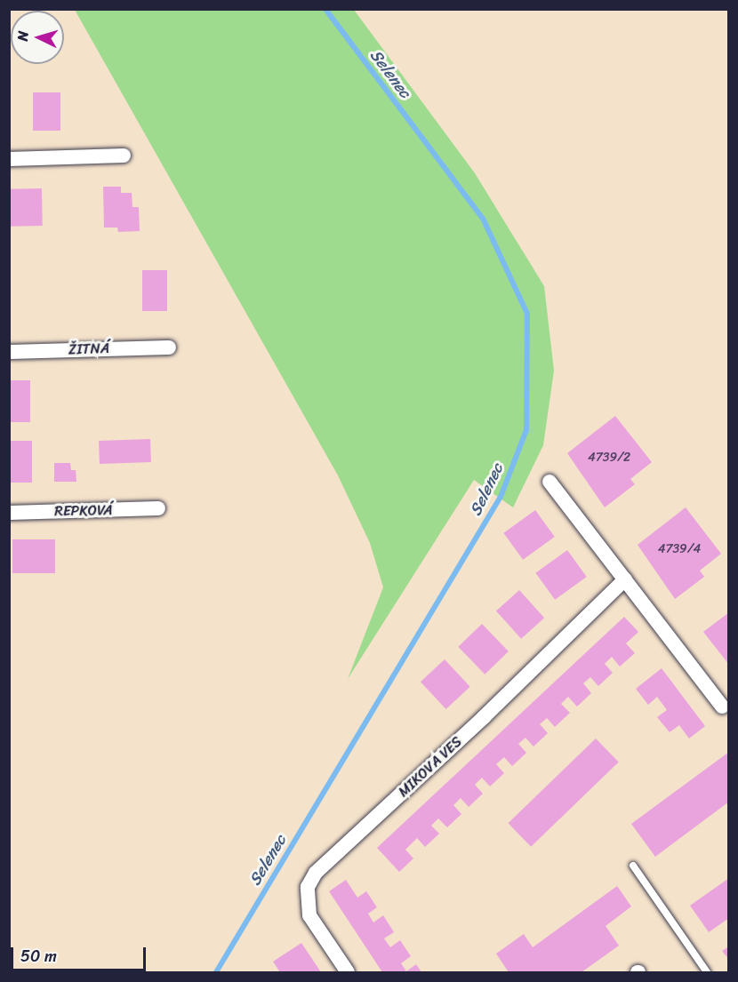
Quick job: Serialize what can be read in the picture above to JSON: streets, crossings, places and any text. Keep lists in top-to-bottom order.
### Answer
{
  "streets": {
    "street": ["ŽITNÁ", "REPKOVÁ", "MIKOVA VES"]
  },
  "water": ["Selenec"],
  "house_numbers": ["4739/2", "4739/4"],
  "scale_bar": "50 m",
  "north": "left"
}
